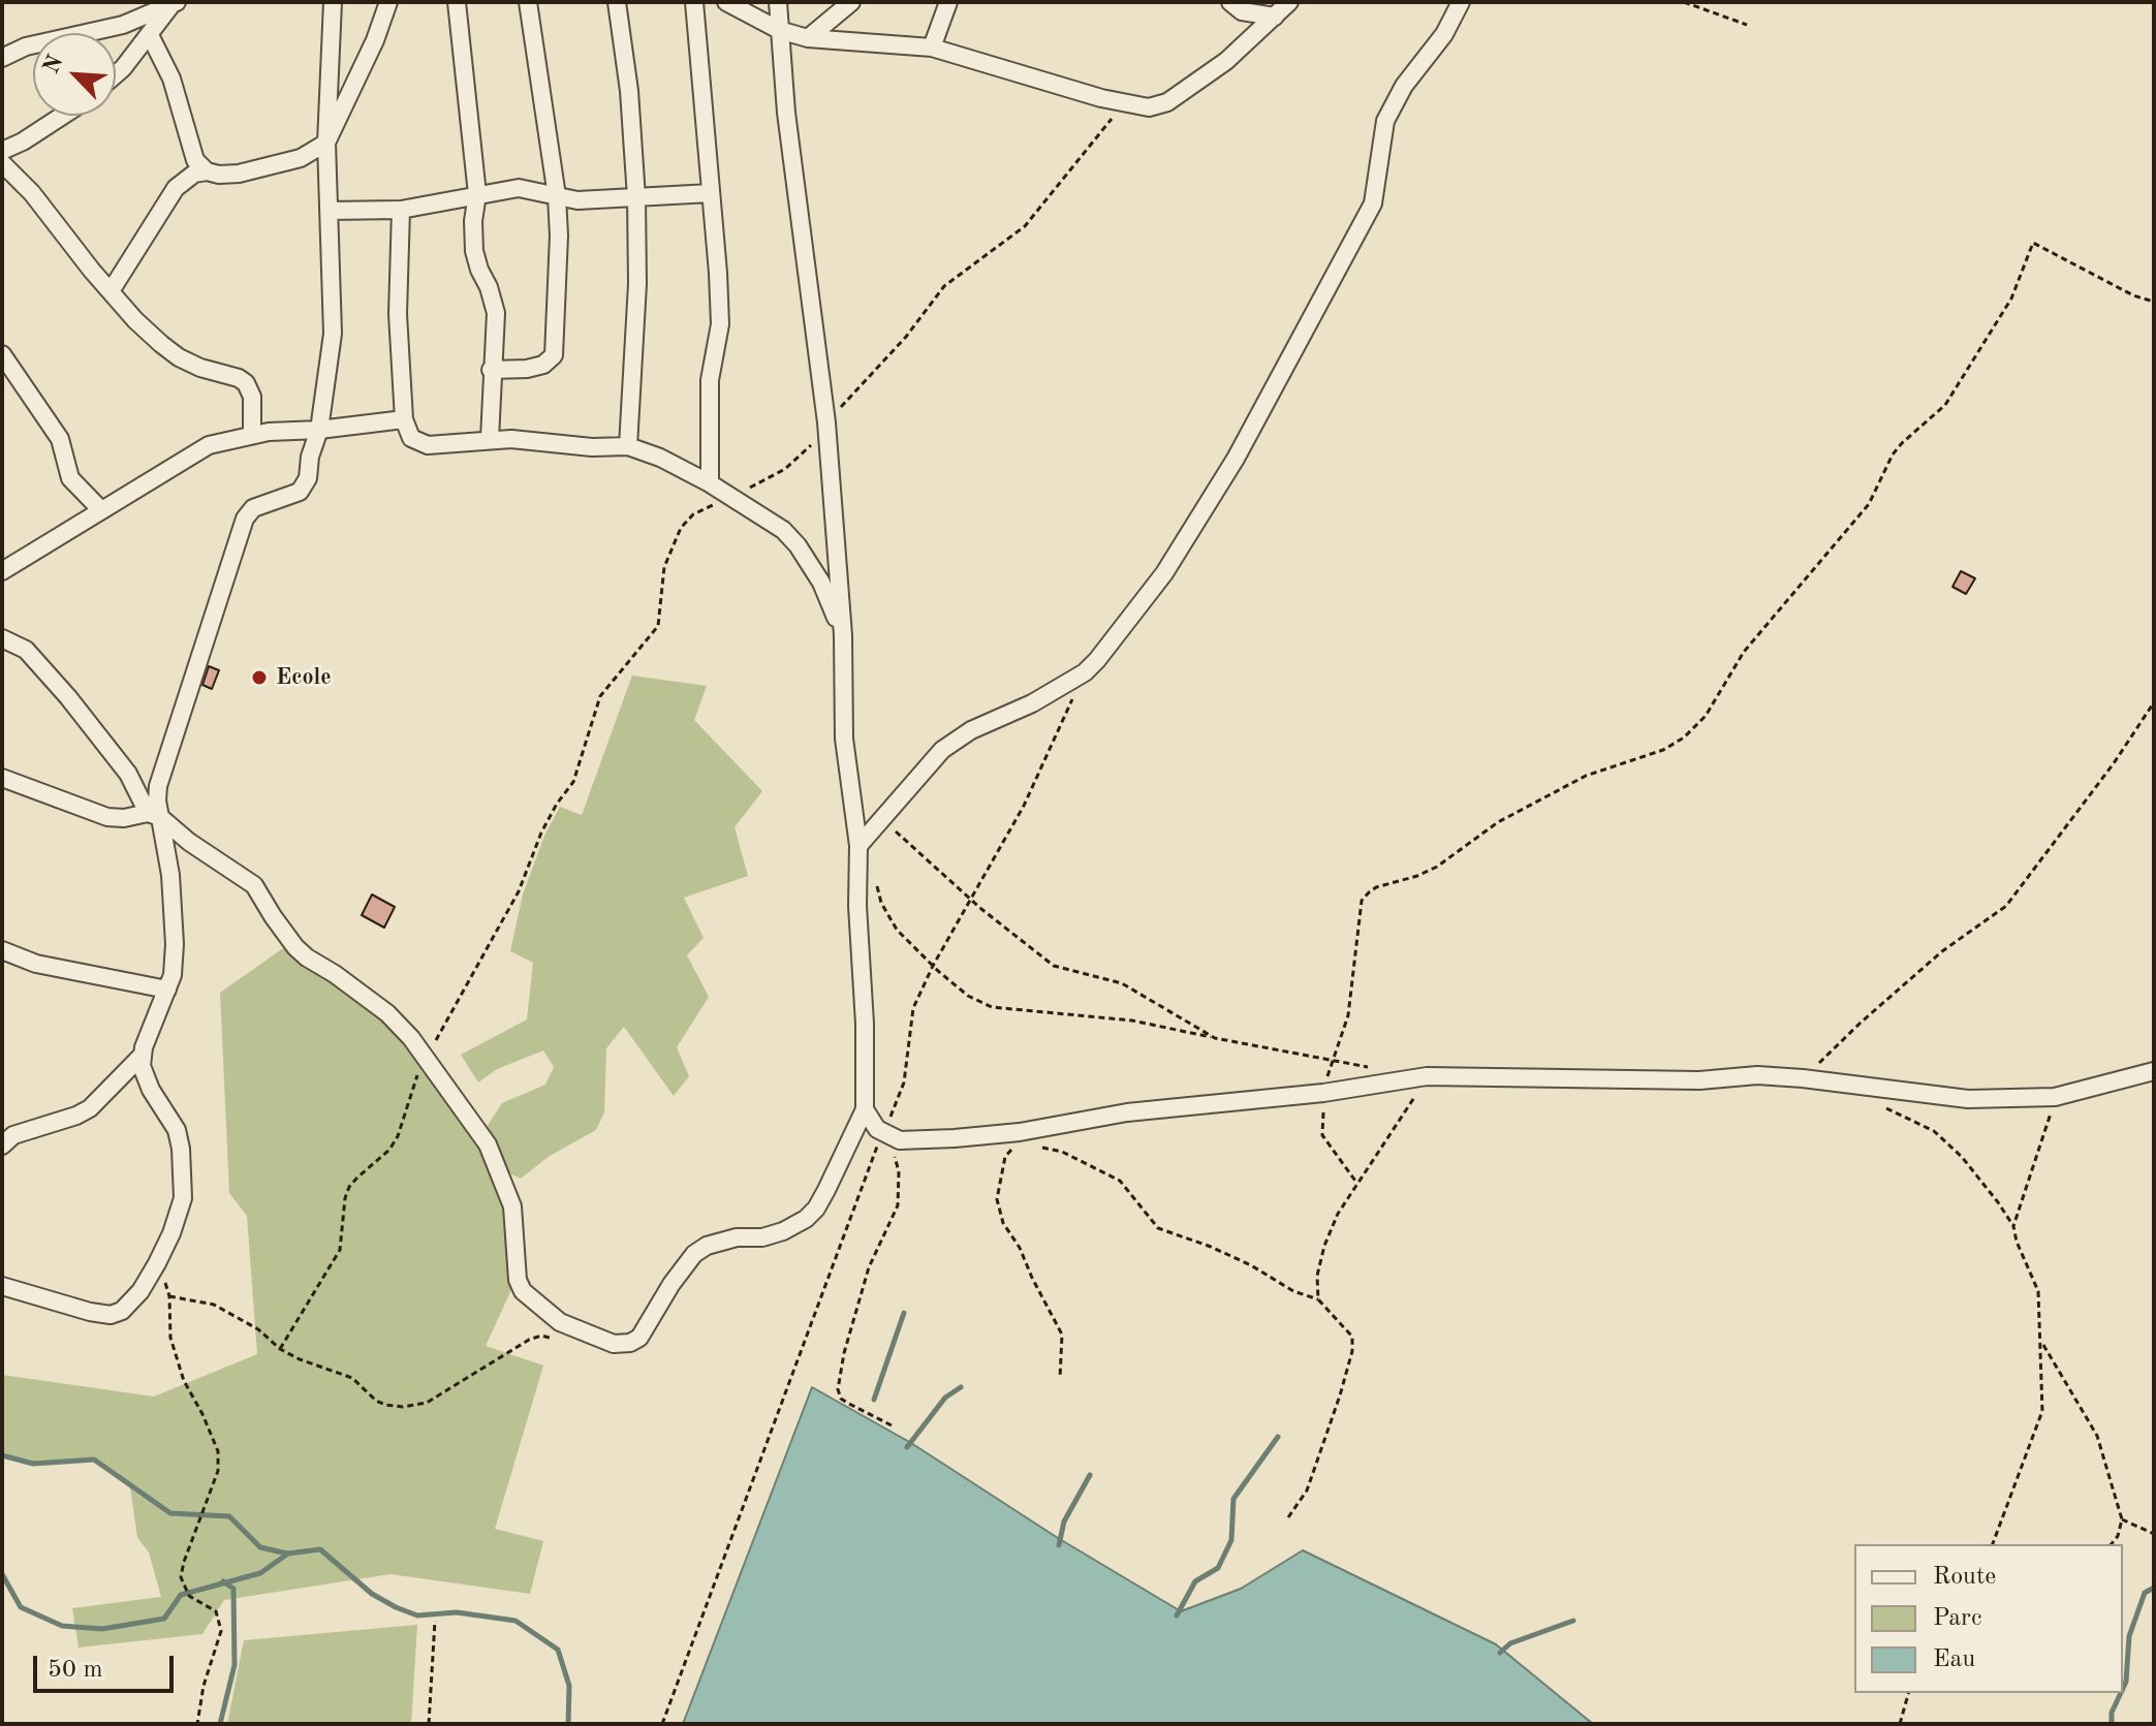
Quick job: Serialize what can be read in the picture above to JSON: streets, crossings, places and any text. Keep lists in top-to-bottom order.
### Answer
{
  "places": ["Ecole"],
  "legend": ["Route", "Parc", "Eau"],
  "scale_bar": "50 m",
  "north": "top left"
}
